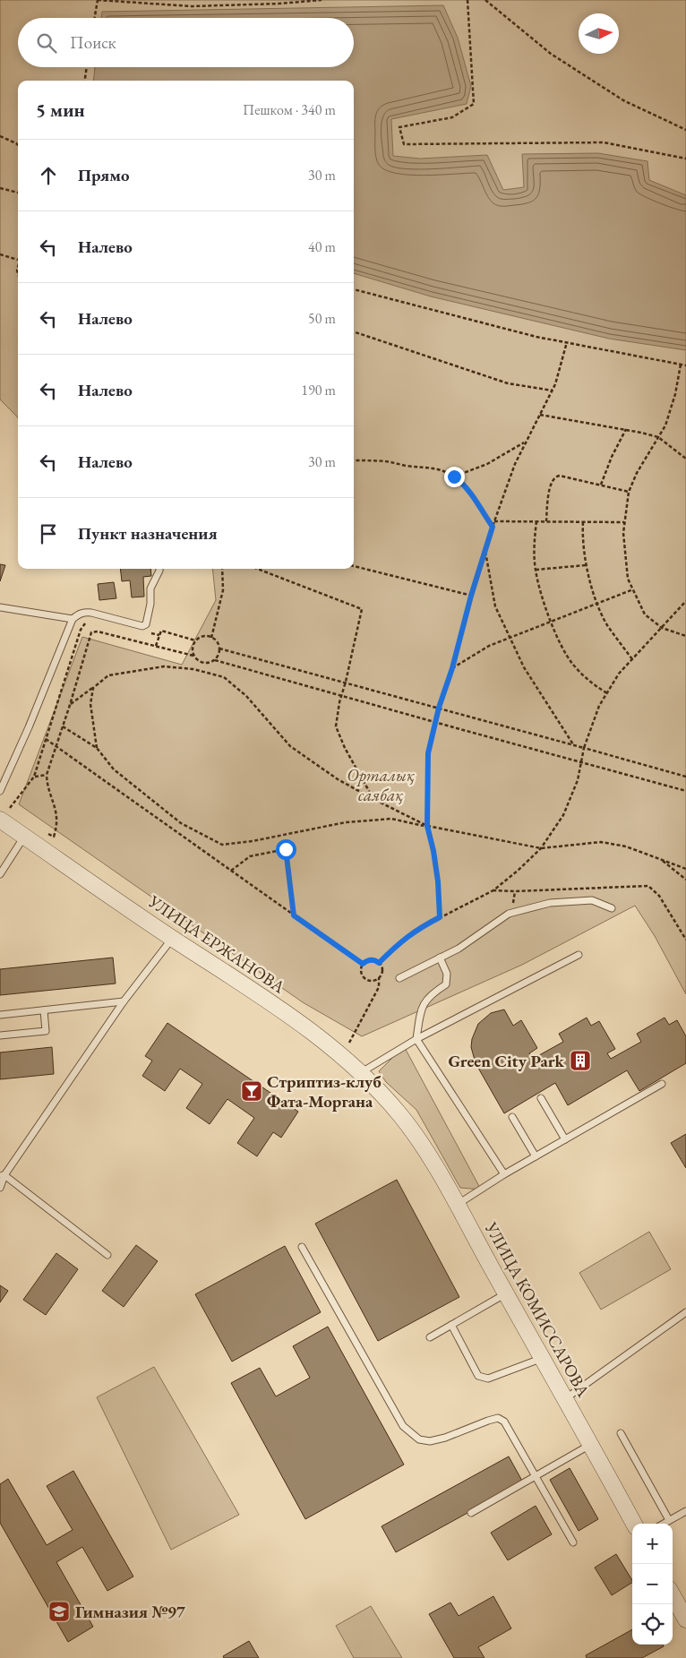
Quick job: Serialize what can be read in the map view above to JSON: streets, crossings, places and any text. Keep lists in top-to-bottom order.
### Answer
{
  "streets": {
    "street": ["УЛИЦА ЕРЖАНОВА", "УЛИЦА КОМИССАРОВА"]
  },
  "crossings": [
    ["УЛИЦА ЕРЖАНОВА", "УЛИЦА КОМИССАРОВА"]
  ],
  "parks": ["Орталық саябақ"],
  "places": {
    "building": ["Green City Park"],
    "bar": ["Стриптиз-клуб Фата-Моргана"],
    "school or university": ["Гимназия №97"]
  },
  "north": "right",
  "page": {
    "search": "Поиск",
    "heading": ["5 мин", "Пешком · 340 m"],
    "list": [
      ["Прямо", "30 m"],
      ["Налево", "40 m"],
      ["Налево", "50 m"],
      ["Налево", "190 m"],
      ["Налево", "30 m"],
      "Пункт назначения"
    ],
    "map_buttons": ["+", "−"]
  }
}
